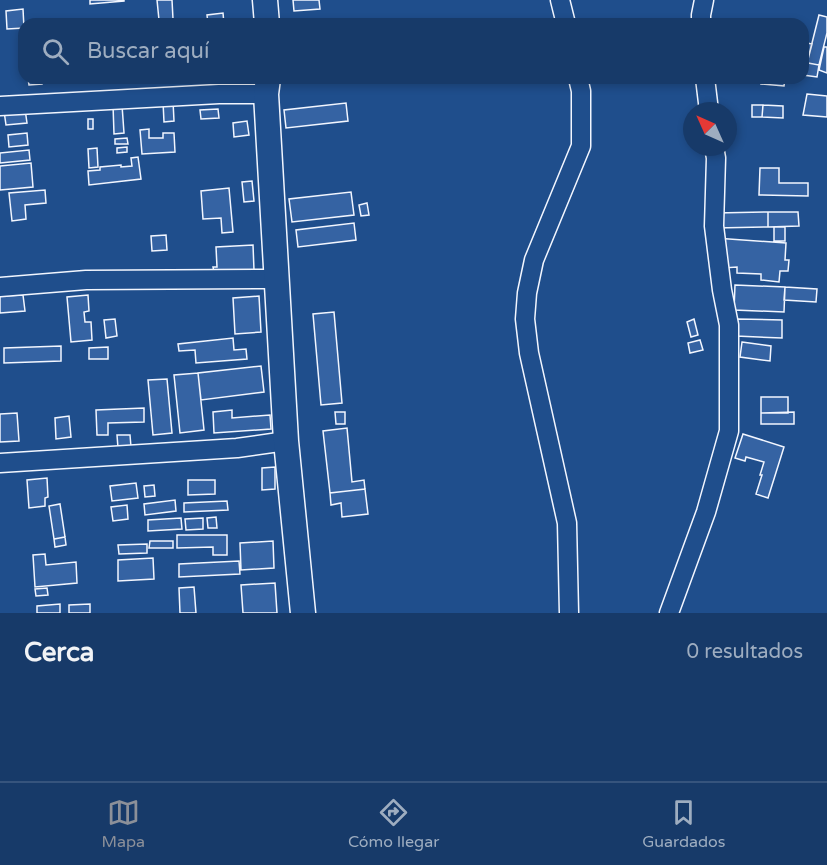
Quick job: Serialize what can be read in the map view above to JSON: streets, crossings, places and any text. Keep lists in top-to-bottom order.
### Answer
{
  "north": "top left",
  "page": {
    "search": "Buscar aquí",
    "heading": ["Cerca", "0 resultados"],
    "nav": ["Mapa", "Cómo llegar", "Guardados"]
  }
}
